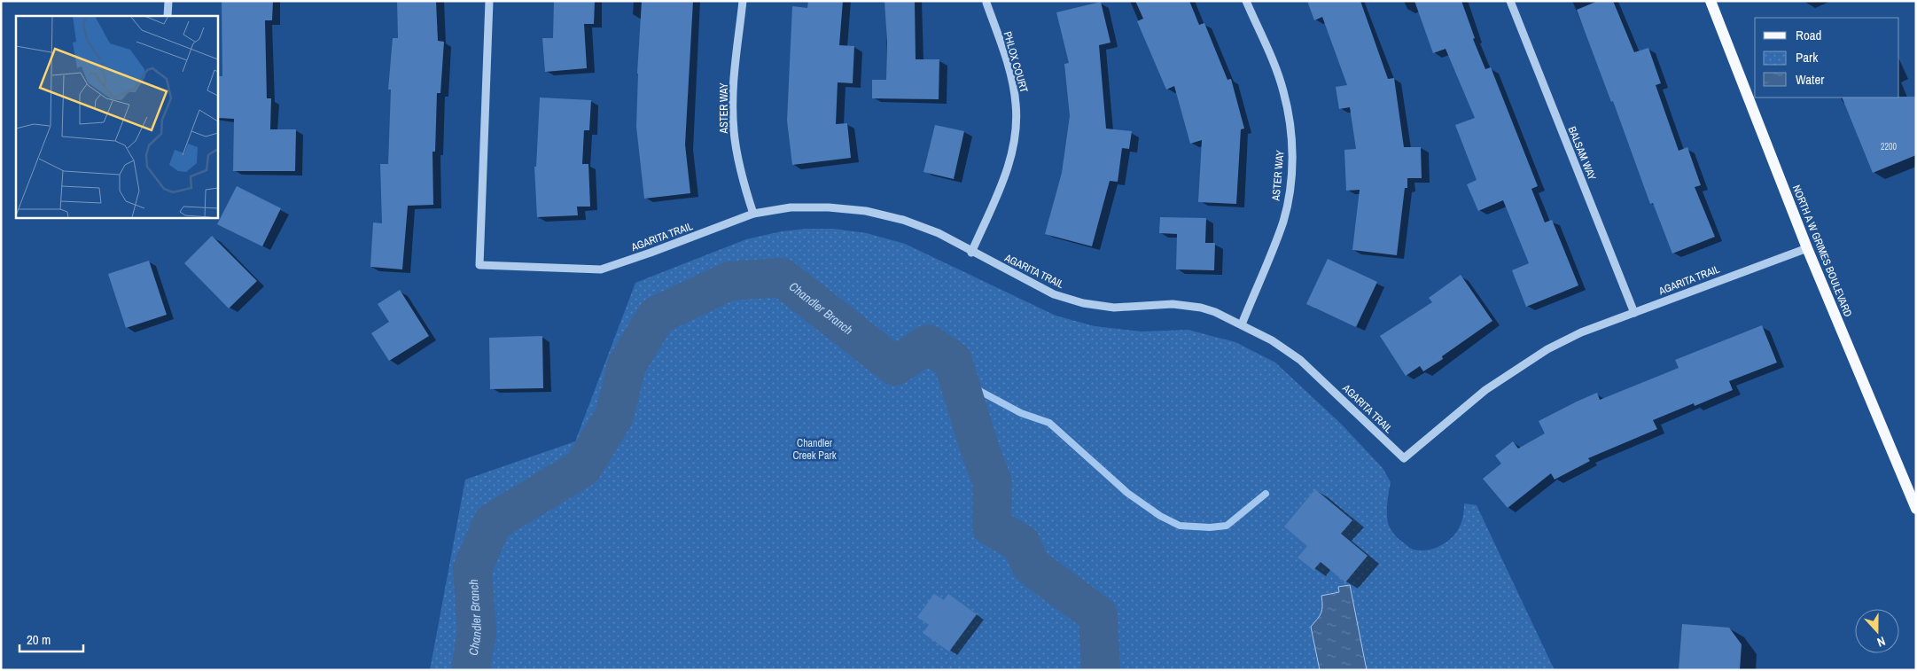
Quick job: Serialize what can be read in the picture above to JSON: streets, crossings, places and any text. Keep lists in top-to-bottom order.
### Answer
{
  "streets": {
    "main road": ["NORTH A W GRIMES BOULEVARD"],
    "street": [
      "PHLOX COURT",
      "ASTER WAY",
      "BALSAM WAY",
      "AGARITA TRAIL"
    ]
  },
  "crossings": [
    ["PHLOX COURT", "AGARITA TRAIL"],
    ["ASTER WAY", "AGARITA TRAIL"],
    ["BALSAM WAY", "AGARITA TRAIL"],
    ["AGARITA TRAIL", "NORTH A W GRIMES BOULEVARD"]
  ],
  "water": ["Chandler Branch"],
  "parks": ["Chandler Creek Park"],
  "house_numbers": ["2200"],
  "legend": ["Road", "Park", "Water"],
  "scale_bar": "20 m",
  "north": "bottom"
}
